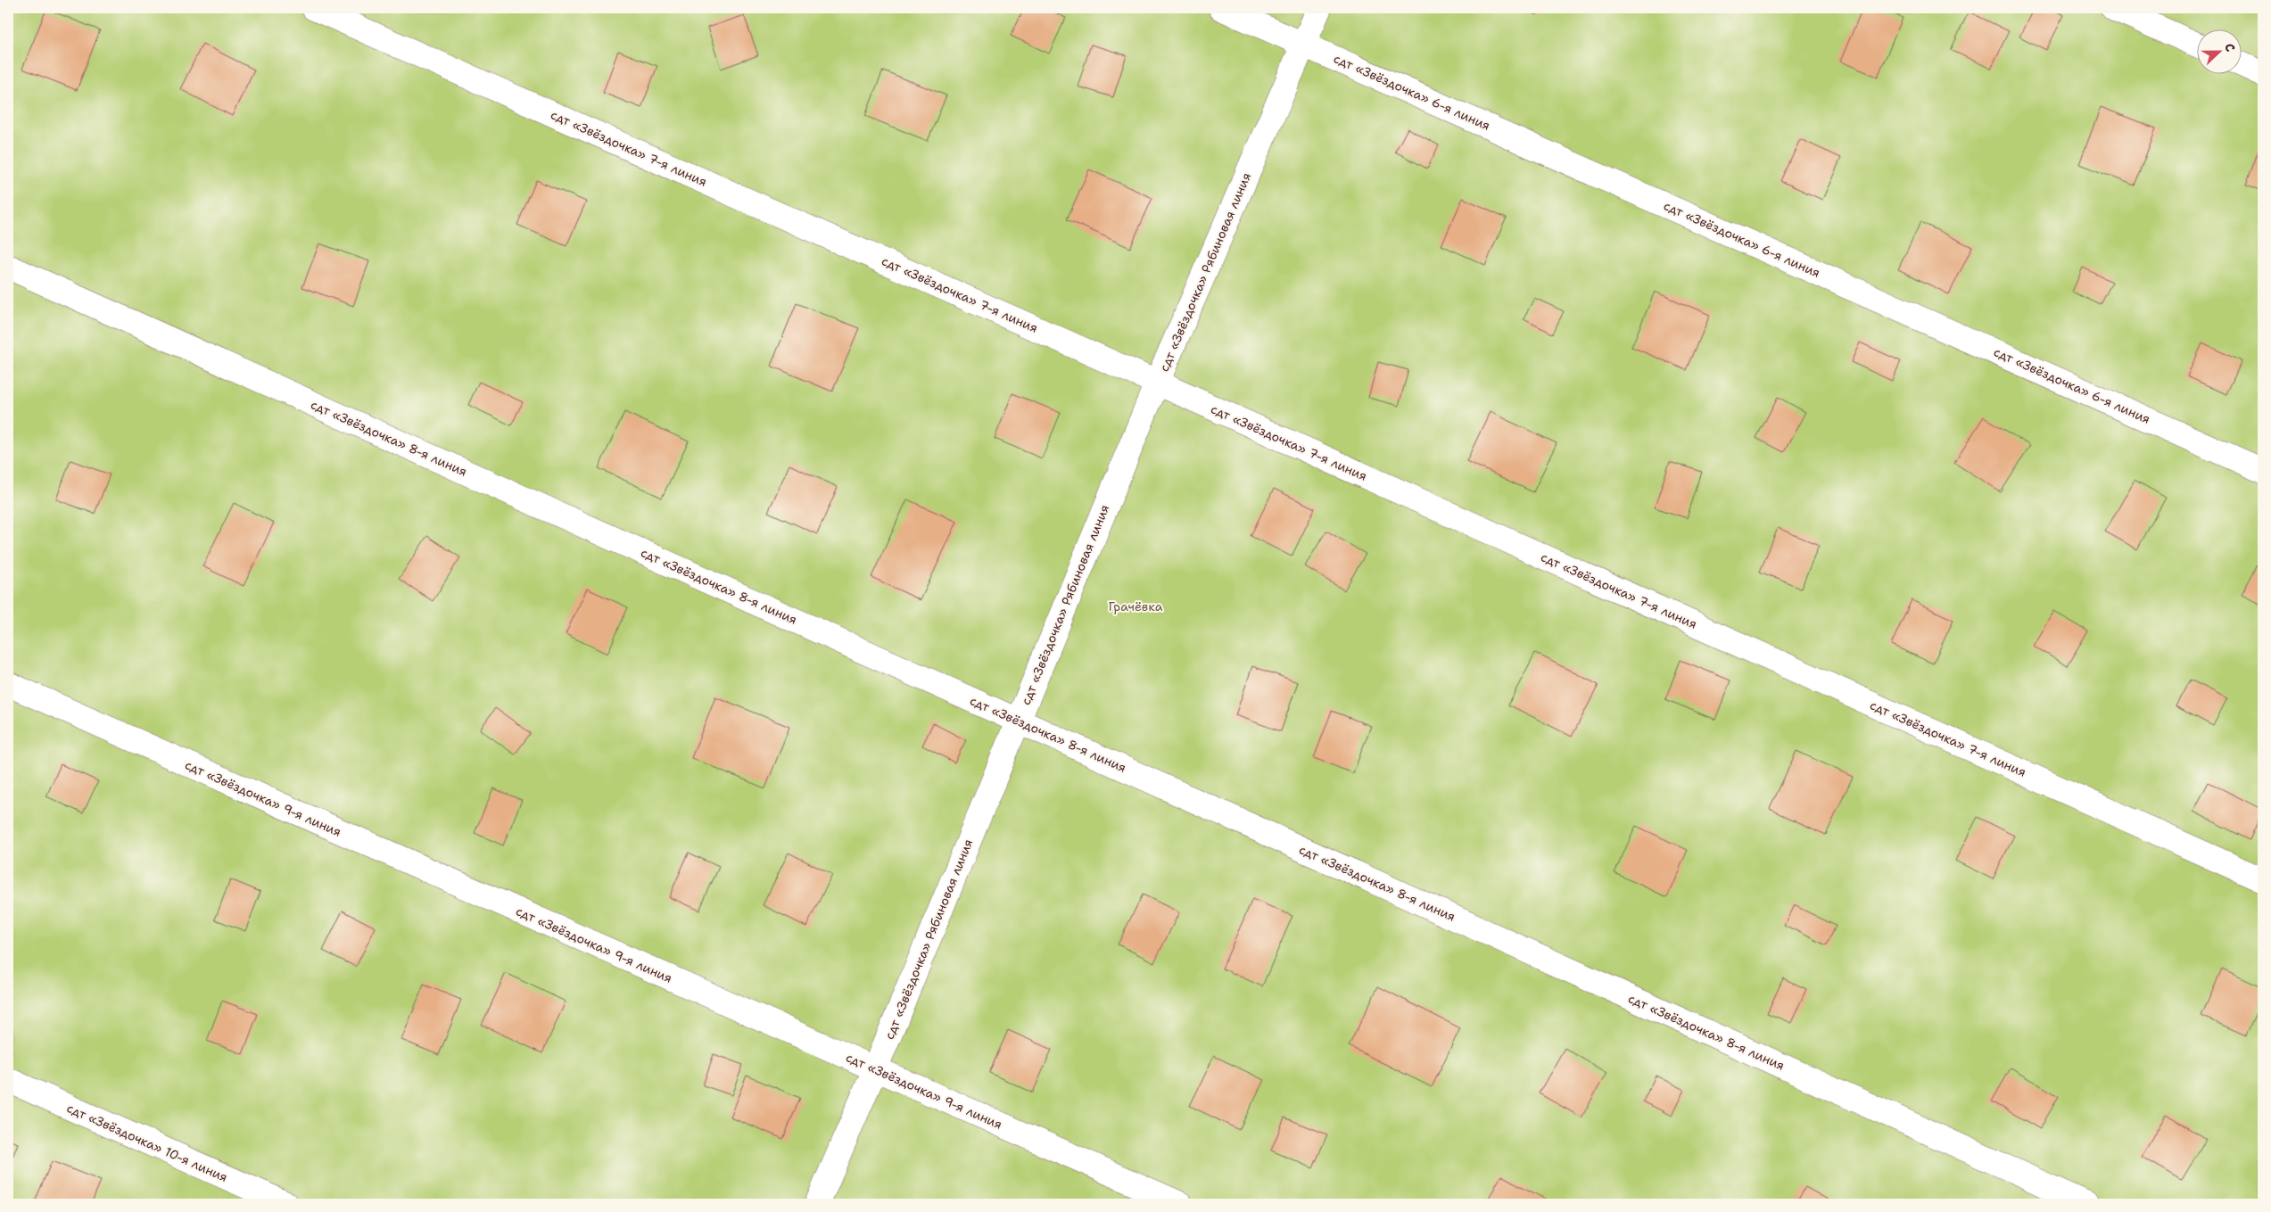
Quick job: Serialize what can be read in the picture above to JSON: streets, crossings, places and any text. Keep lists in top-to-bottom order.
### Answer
{
  "streets": {
    "street": [
      "сдт «Звёздочка» 6-я линия",
      "сдт «Звёздочка» 7-я линия",
      "сдт «Звёздочка» Рябиновая линия",
      "сдт «Звёздочка» 8-я линия",
      "сдт «Звёздочка» 9-я линия",
      "сдт «Звёздочка» 10-я линия"
    ]
  },
  "crossings": [
    ["сдт «Звёздочка» 6-я линия", "сдт «Звёздочка» Рябиновая линия"],
    ["сдт «Звёздочка» 7-я линия", "сдт «Звёздочка» Рябиновая линия"],
    ["сдт «Звёздочка» Рябиновая линия", "сдт «Звёздочка» 8-я линия"],
    ["сдт «Звёздочка» Рябиновая линия", "сдт «Звёздочка» 9-я линия"]
  ],
  "parks": ["Грачёвка"],
  "north": "right"
}
